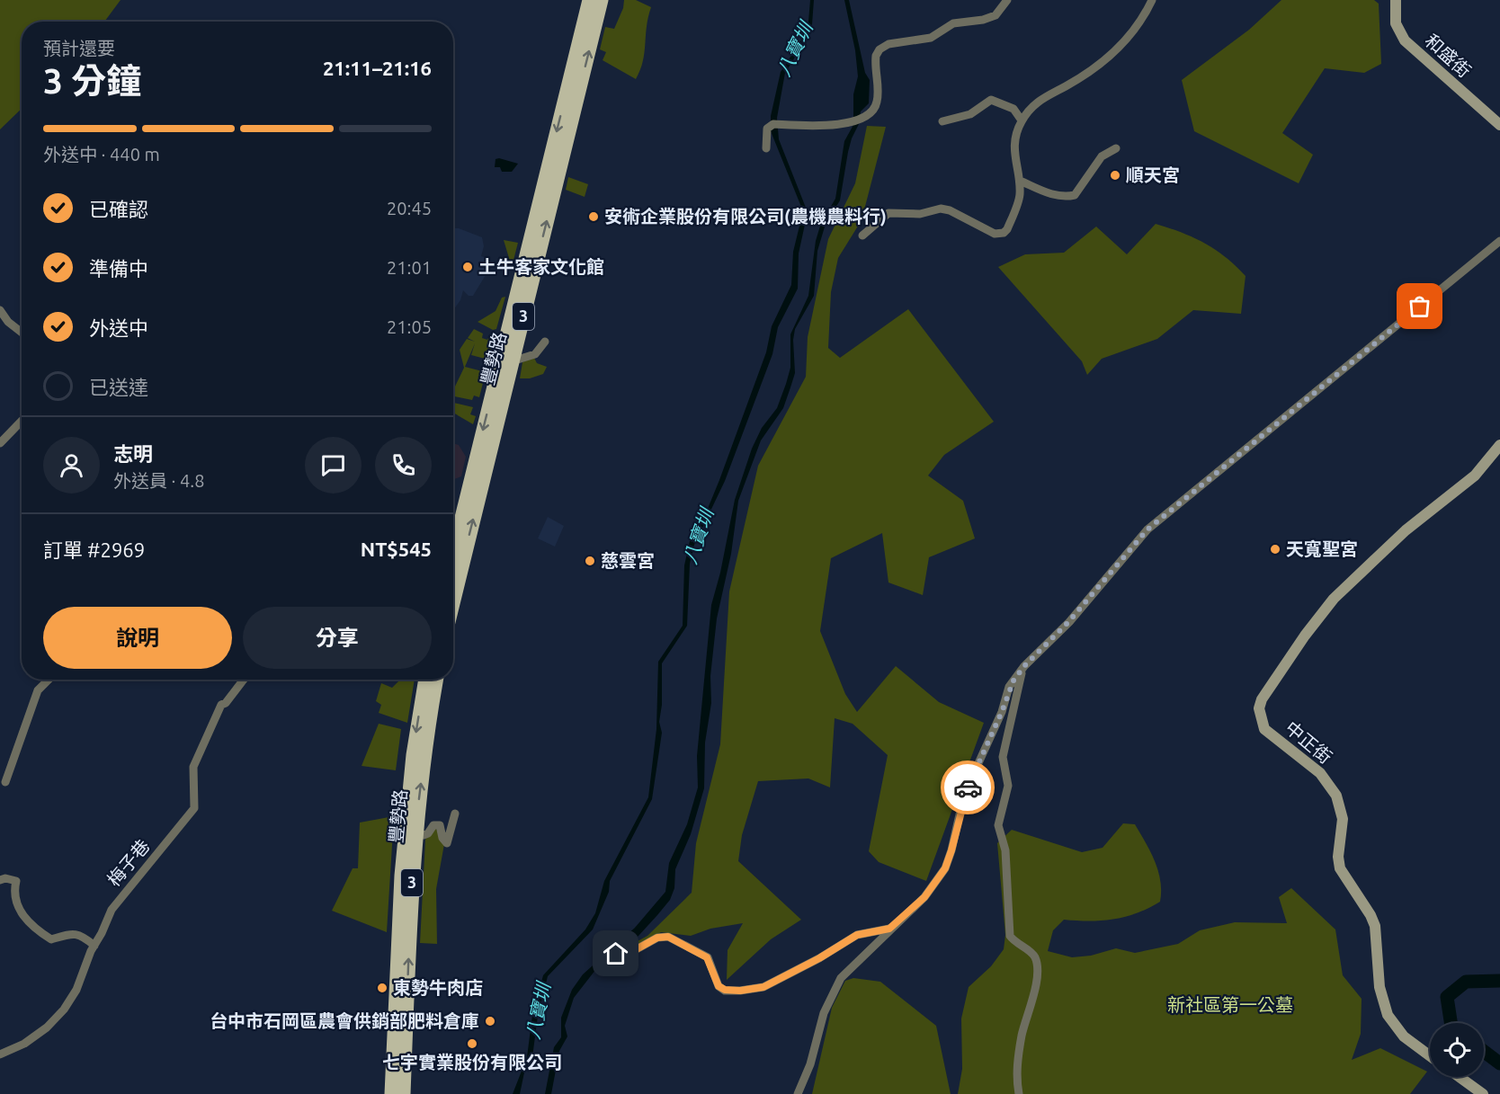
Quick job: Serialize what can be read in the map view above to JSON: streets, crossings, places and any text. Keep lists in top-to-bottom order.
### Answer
{
  "streets": {
    "main road": ["3", "豐勢路"],
    "street": ["和盛街", "中正街", "梅子巷"]
  },
  "water": ["八寶圳"],
  "parks": ["新社區第一公墓"],
  "places": [
    "順天宮",
    "安術企業股份有限公司(農機農料行)",
    "土牛客家文化館",
    "天寬聖宮",
    "慈雲宮",
    "東勢牛肉店",
    "台中市石岡區農會供銷部肥料倉庫",
    "七宇實業股份有限公司"
  ],
  "page": {
    "heading": ["3 分鐘", "預計還要", "21:11–21:16"],
    "panel": [
      "志明",
      "外送員 · 4.8",
      "訂單 #2969",
      "NT$545"
    ],
    "bar": "外送中 · 440 m",
    "list": [
      ["已確認", "20:45"],
      ["準備中", "21:01"],
      ["外送中", "21:05"],
      "已送達"
    ],
    "buttons": ["說明", "分享"]
  }
}
